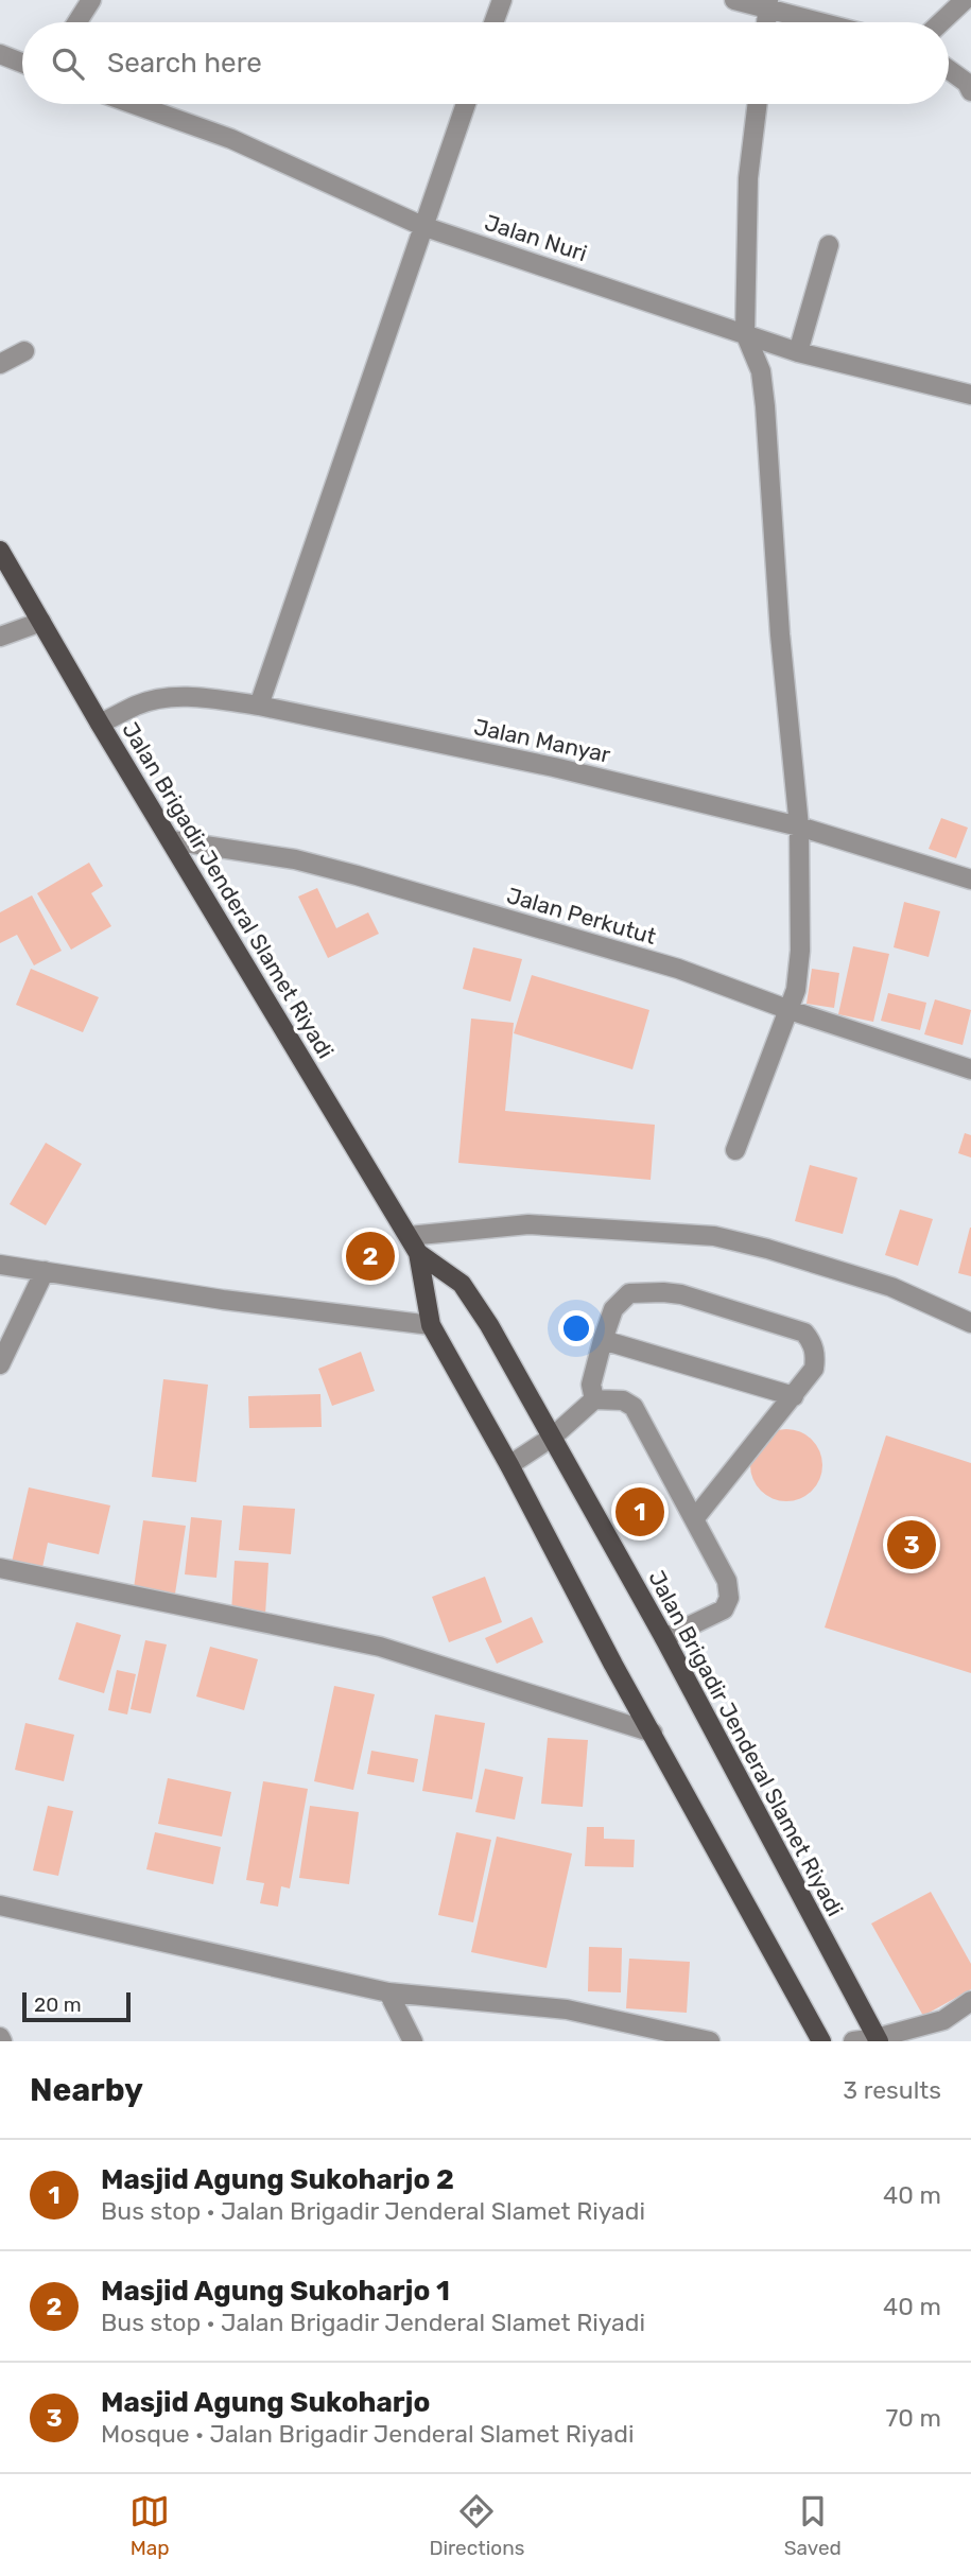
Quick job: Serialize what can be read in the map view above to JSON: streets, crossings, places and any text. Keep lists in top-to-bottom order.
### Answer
{
  "streets": {
    "main road": ["Jalan Brigadir Jenderal Slamet Riyadi"],
    "street": ["Jalan Nuri", "Jalan Manyar", "Jalan Perkutut"]
  },
  "crossings": [
    ["Jalan Manyar", "Jalan Brigadir Jenderal Slamet Riyadi"],
    ["Jalan Brigadir Jenderal Slamet Riyadi", "Jalan Perkutut"]
  ],
  "scale_bar": "20 m",
  "page": {
    "search": "Search here",
    "pins": ["2", "1", "3"],
    "scale": "20 m",
    "heading": ["Nearby", "3 results"],
    "list": [
      {
        "mark": "1",
        "name": "Masjid Agung Sukoharjo 2",
        "note": "Bus stop · Jalan Brigadir Jenderal Slamet Riyadi",
        "value": "40 m"
      },
      {
        "mark": "2",
        "name": "Masjid Agung Sukoharjo 1",
        "note": "Bus stop · Jalan Brigadir Jenderal Slamet Riyadi",
        "value": "40 m"
      },
      {
        "mark": "3",
        "name": "Masjid Agung Sukoharjo",
        "note": "Mosque · Jalan Brigadir Jenderal Slamet Riyadi",
        "value": "70 m"
      }
    ],
    "nav": ["Map", "Directions", "Saved"]
  }
}
